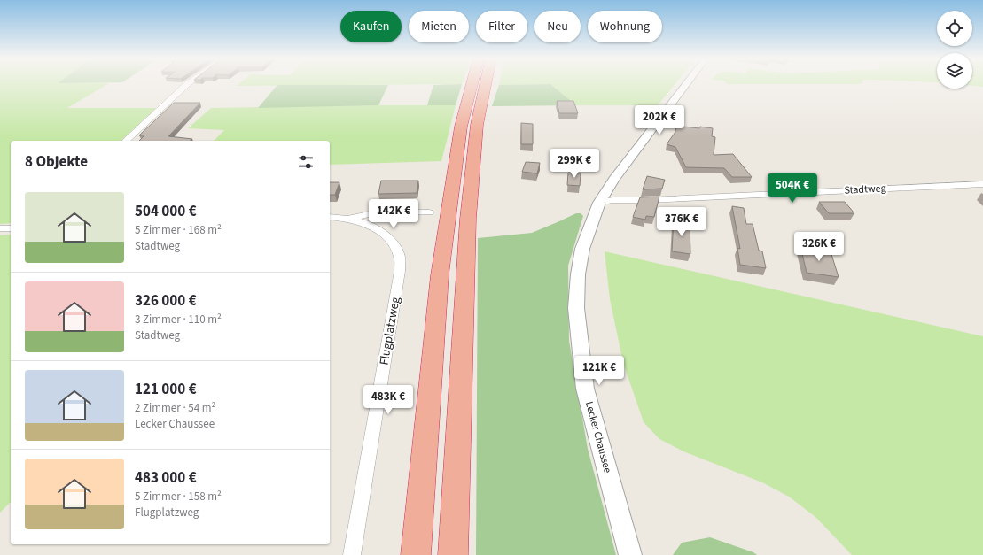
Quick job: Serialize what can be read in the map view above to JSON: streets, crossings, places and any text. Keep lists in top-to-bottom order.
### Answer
{
  "streets": {
    "street": ["Stadtweg", "Flugplatzweg", "Lecker Chaussee"]
  },
  "crossings": [
    ["Stadtweg", "Lecker Chaussee"]
  ],
  "page": {
    "chip": [
      "Kaufen",
      "Mieten",
      "Filter",
      "Neu",
      "Wohnung"
    ],
    "price": [
      "202K €",
      "299K €",
      "504K €",
      "142K €",
      "376K €",
      "326K €",
      "121K €",
      "483K €"
    ],
    "heading": "8 Objekte",
    "list": [
      {
        "name": "504 000 €",
        "note": "5 Zimmer · 168 m² · Stadtweg"
      },
      {
        "name": "326 000 €",
        "note": "3 Zimmer · 110 m² · Stadtweg"
      },
      {
        "name": "121 000 €",
        "note": "2 Zimmer · 54 m² · Lecker Chaussee"
      },
      {
        "name": "483 000 €",
        "note": "5 Zimmer · 158 m² · Flugplatzweg"
      }
    ]
  }
}
